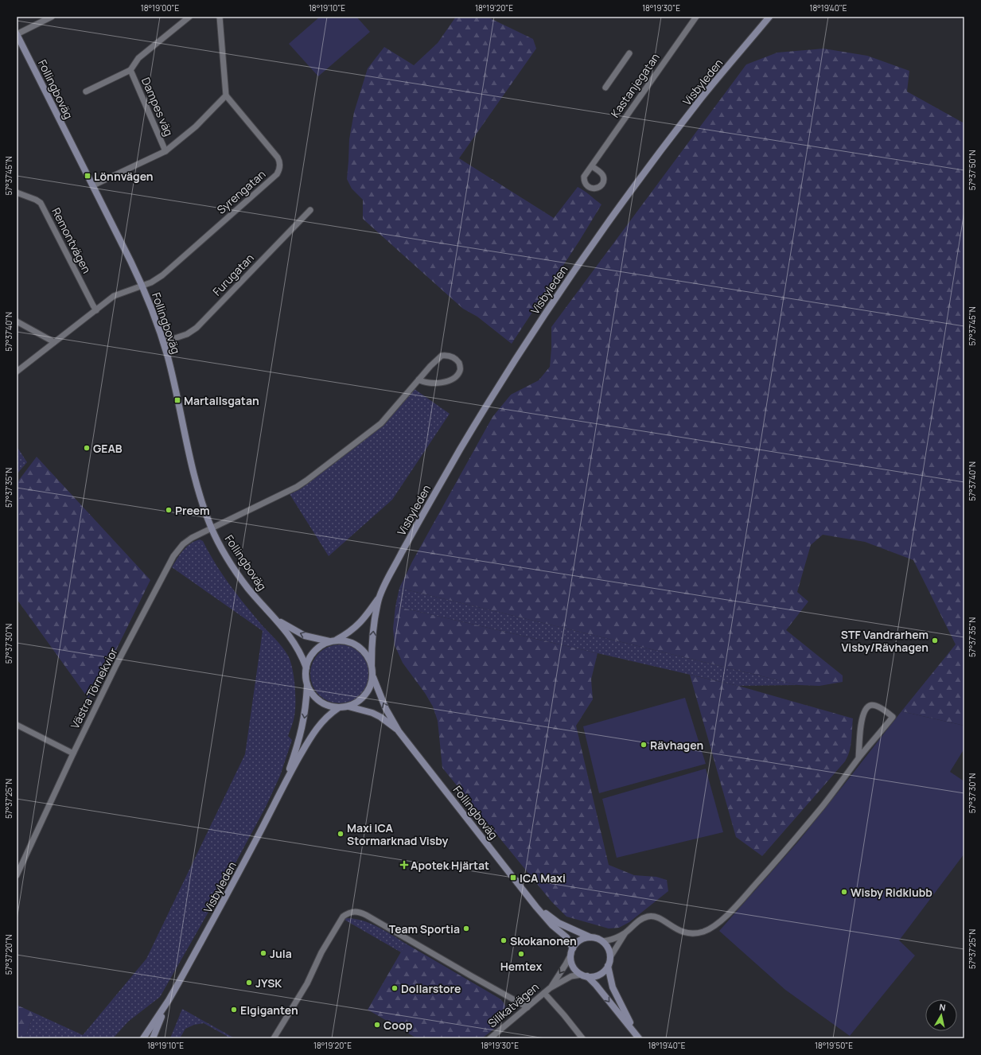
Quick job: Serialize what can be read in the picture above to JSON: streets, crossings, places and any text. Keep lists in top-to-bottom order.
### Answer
{
  "streets": {
    "main road": ["Visbyleden", "Follingboväg"],
    "street": [
      "Kastanjegatan",
      "Dampes väg",
      "Syrengatan",
      "Remontvägen",
      "Furugatan",
      "Västra Törnekvior",
      "Silikatvägen"
    ]
  },
  "crossings": [
    ["Visbyleden", "Follingboväg"],
    ["Follingboväg", "Syrengatan"],
    ["Follingboväg", "Furugatan"],
    ["Follingboväg", "Västra Törnekvior"]
  ],
  "places": {
    "transit": ["Lönnvägen", "Martallsgatan", "ICA Maxi"],
    "other": [
      "GEAB",
      "Preem",
      "STF Vandrarhem Visby/Rävhagen",
      "Rävhagen",
      "Maxi ICA Stormarknad Visby",
      "Wisby Ridklubb",
      "Team Sportia",
      "Skokanonen",
      "Jula",
      "Hemtex",
      "JYSK",
      "Dollarstore",
      "Elgiganten",
      "Coop"
    ],
    "health": ["Apotek Hjärtat"]
  },
  "north": "top",
  "coordinates": [
    "18°19'00\"E",
    "18°19'10\"E",
    "18°19'20\"E",
    "18°19'30\"E",
    "18°19'40\"E",
    "57°37'50\"N",
    "57°37'45\"N",
    "57°37'40\"N",
    "57°37'35\"N",
    "57°37'30\"N",
    "57°37'25\"N",
    "57°37'20\"N",
    "18°19'50\"E"
  ]
}
